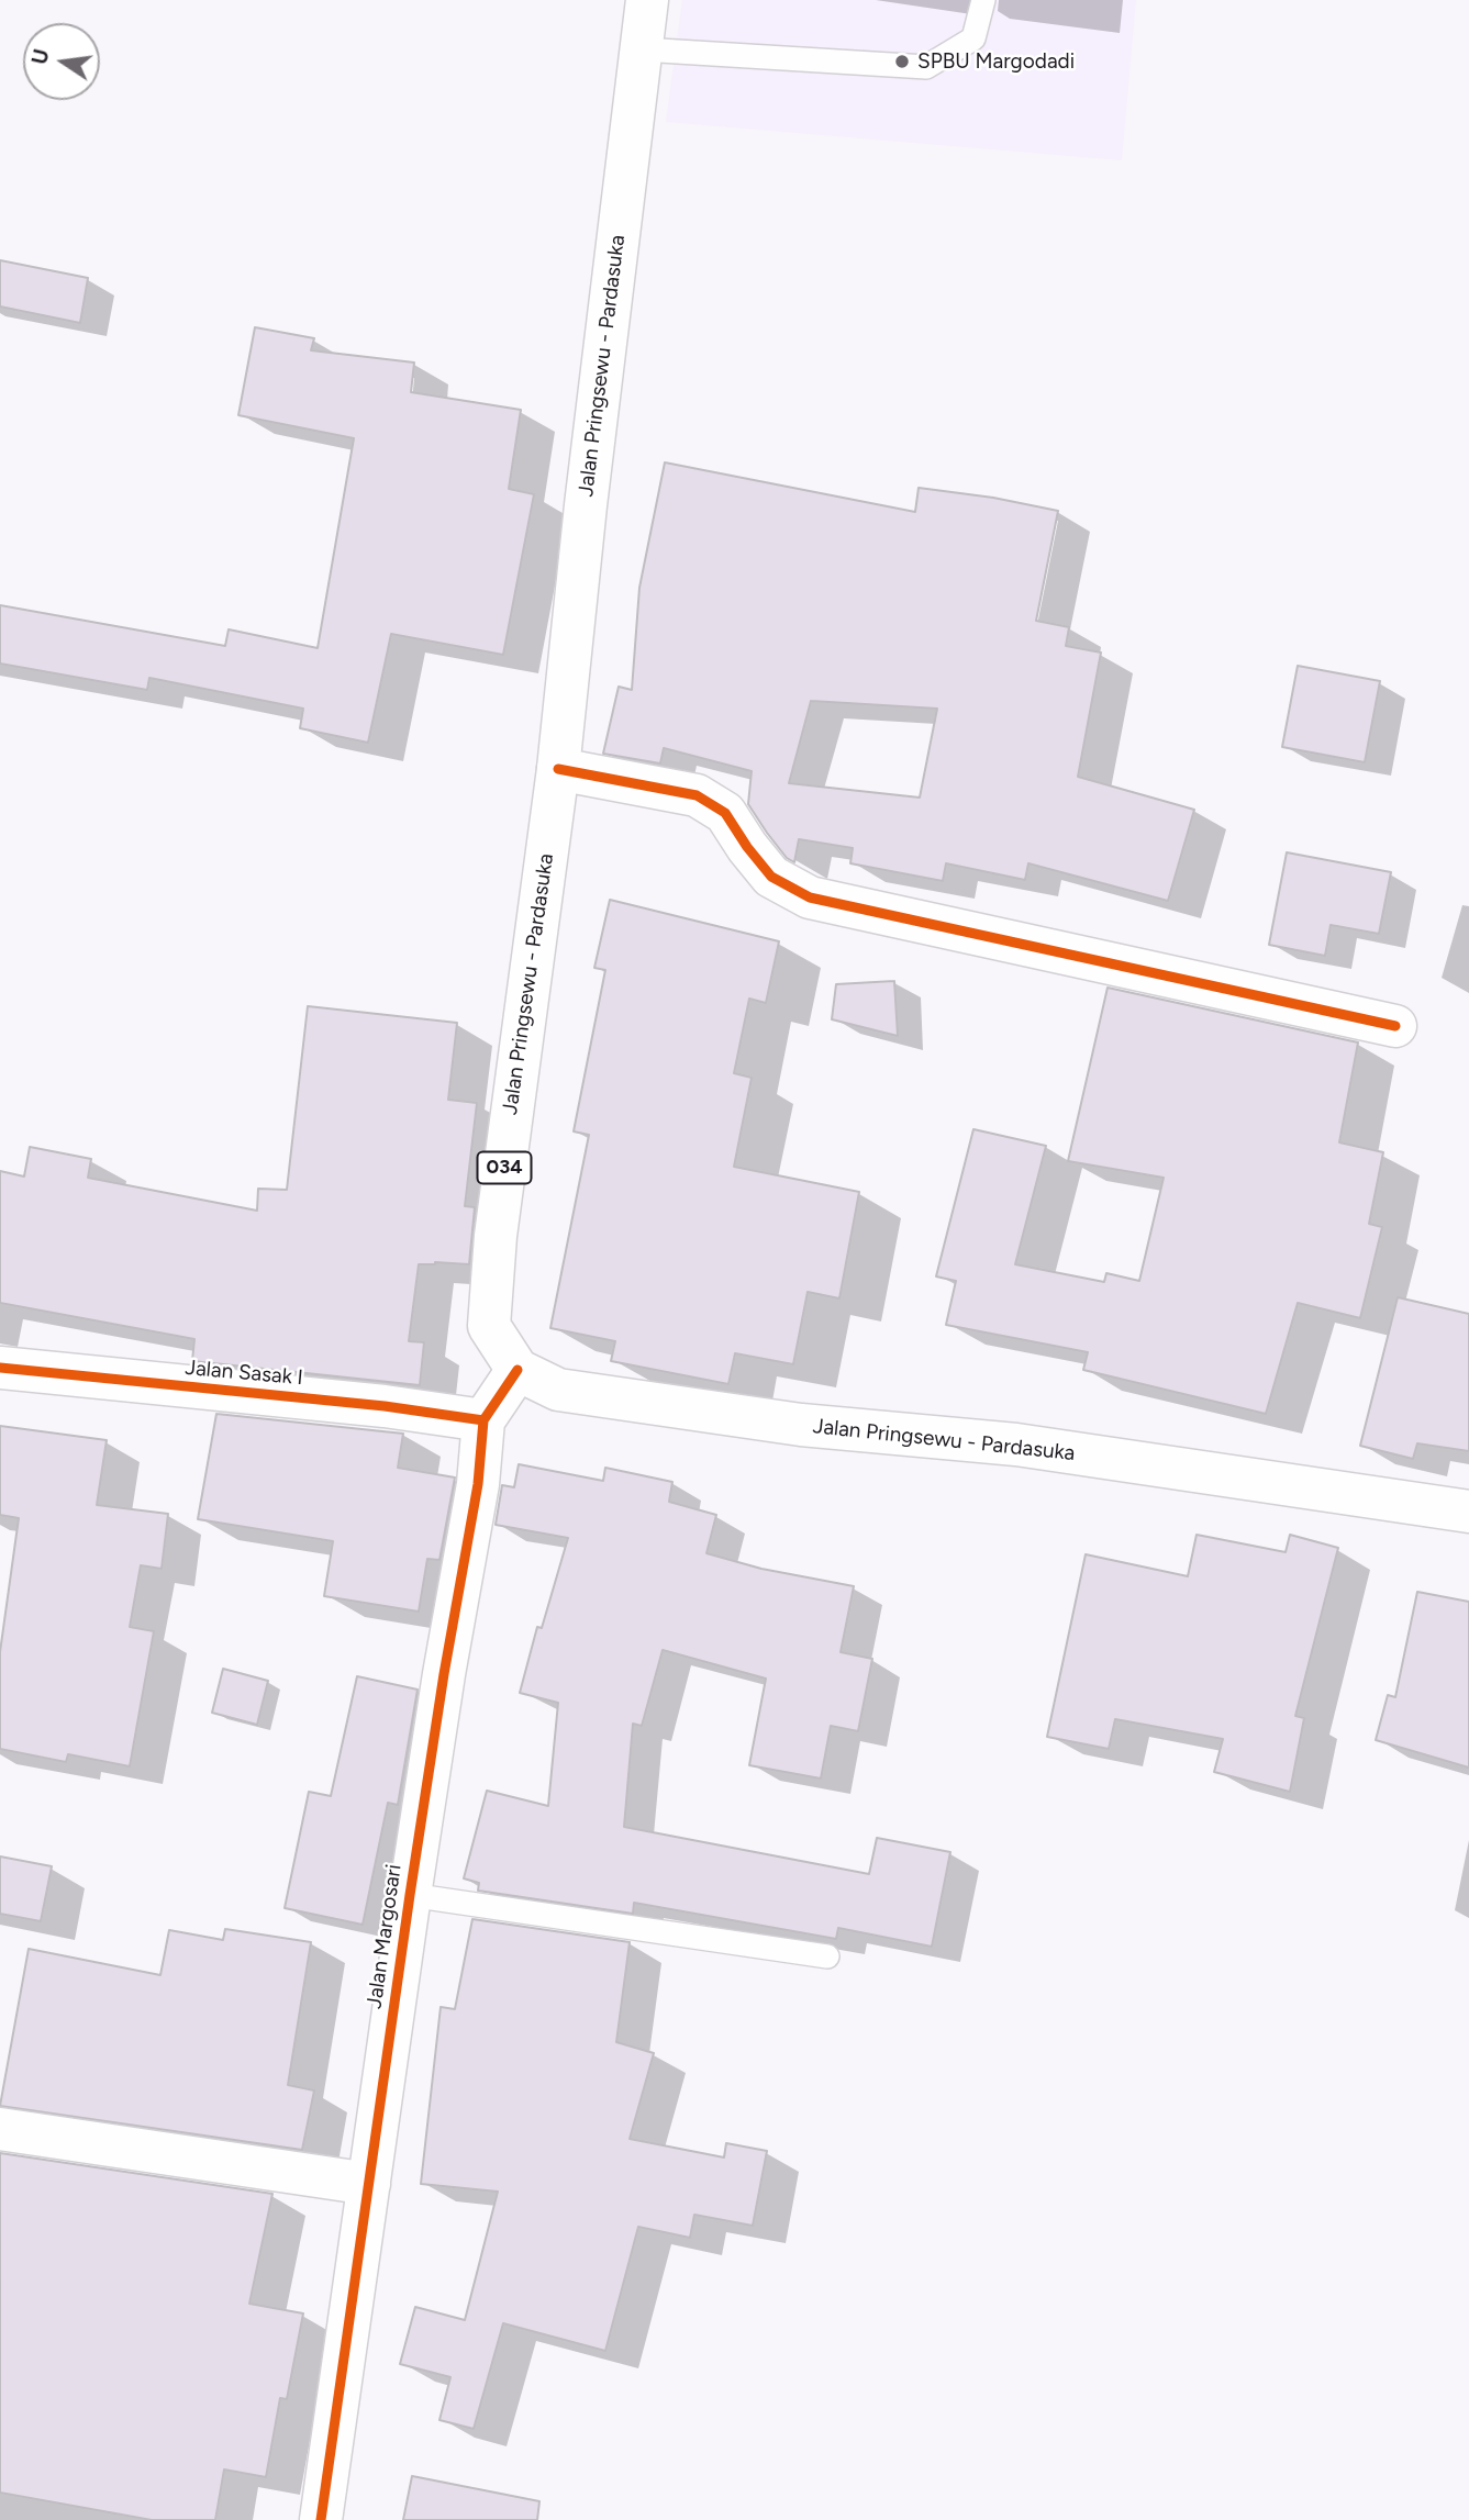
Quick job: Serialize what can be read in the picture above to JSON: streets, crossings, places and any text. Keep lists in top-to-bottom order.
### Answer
{
  "streets": {
    "street": [
      "Jalan Pringsewu - Pardasuka",
      "034",
      "Jalan Sasak I",
      "Jalan Margosari"
    ]
  },
  "crossings": [
    ["Jalan Pringsewu - Pardasuka", "Jalan Margosari"],
    ["Jalan Sasak I", "Jalan Margosari"]
  ],
  "places": ["SPBU Margodadi"],
  "north": "left"
}
